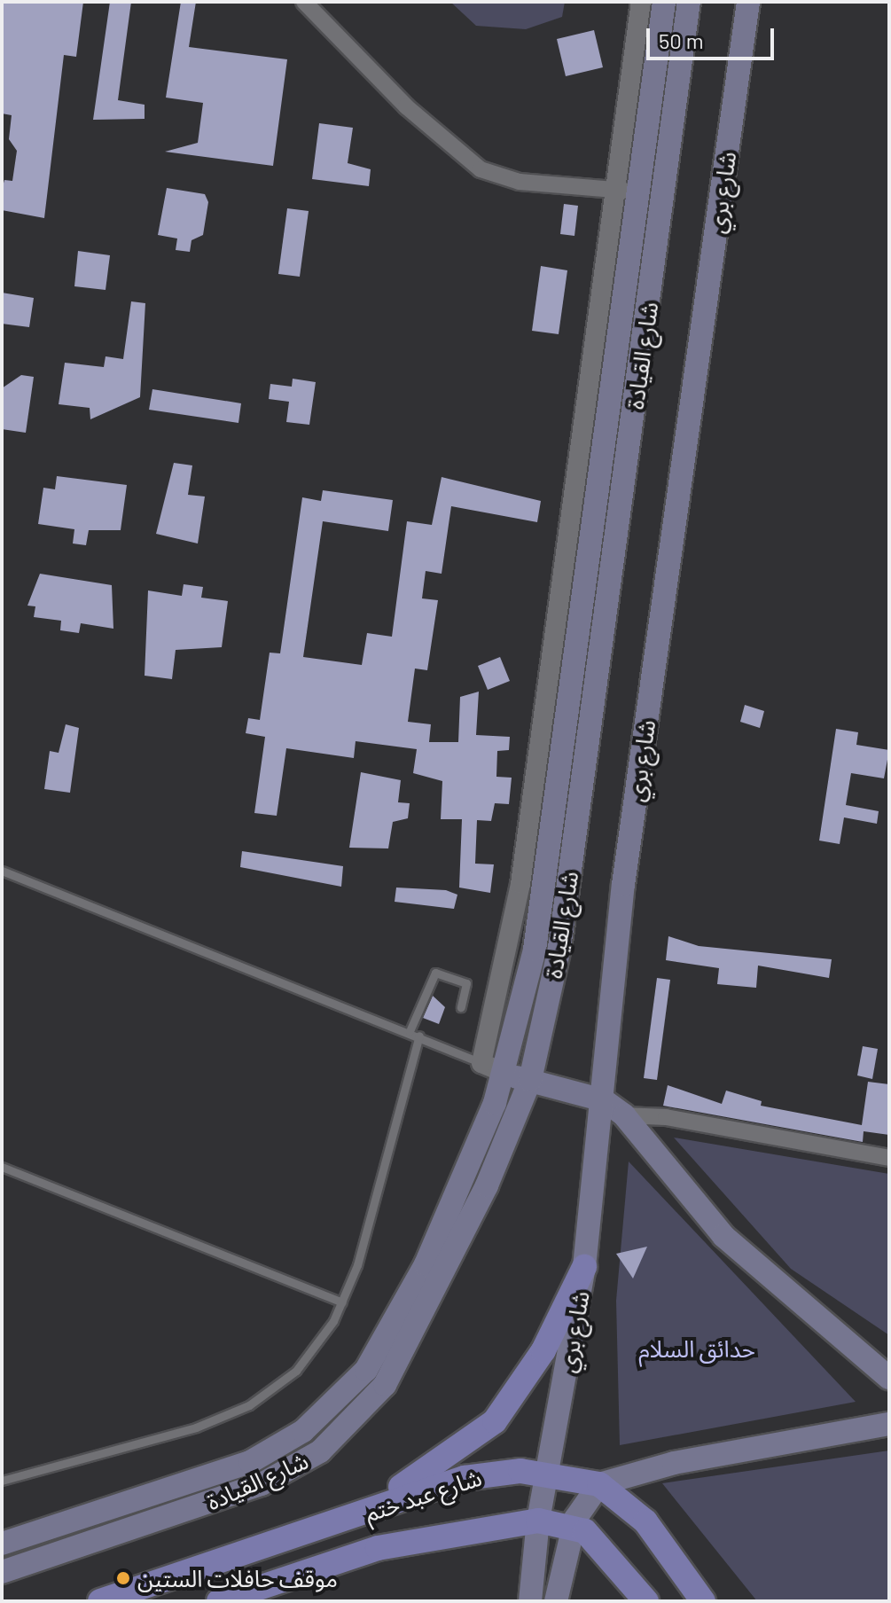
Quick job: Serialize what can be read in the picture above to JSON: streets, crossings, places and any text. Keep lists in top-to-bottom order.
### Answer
{
  "streets": {
    "main road": ["شارع بري", "شارع القيادة", "شارع عبد ختم"]
  },
  "crossings": [
    ["شارع بري", "شارع عبد ختم"]
  ],
  "parks": ["حدائق السلام"],
  "places": ["موقف حافلات الستين"],
  "scale_bar": "50 m"
}
